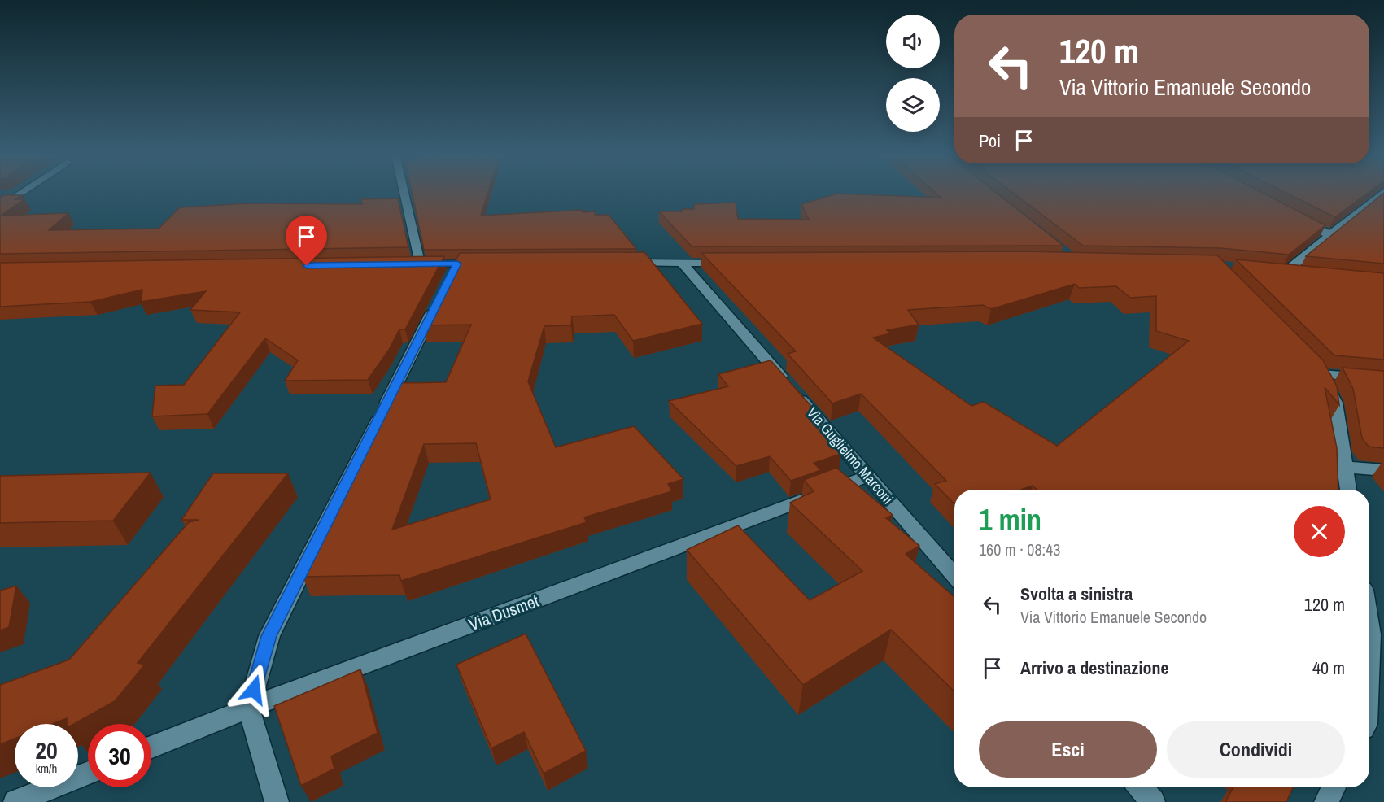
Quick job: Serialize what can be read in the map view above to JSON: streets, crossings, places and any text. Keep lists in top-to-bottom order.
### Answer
{
  "streets": {
    "street": ["Via Guglielmo Marconi", "Via Dusmet"]
  },
  "crossings": [
    ["Via Guglielmo Marconi", "Via Dusmet"]
  ],
  "page": {
    "turn": ["120 m", "Via Vittorio Emanuele Secondo"],
    "then": "Poi",
    "heading": ["1 min", "160 m · 08:43"],
    "list": [
      {
        "name": "Svolta a sinistra",
        "note": "Via Vittorio Emanuele Secondo",
        "value": "120 m"
      },
      {
        "name": "Arrivo a destinazione",
        "value": "40 m"
      }
    ],
    "buttons": ["Esci", "Condividi"],
    "speed": "20 km/h",
    "limit": "30"
  }
}
